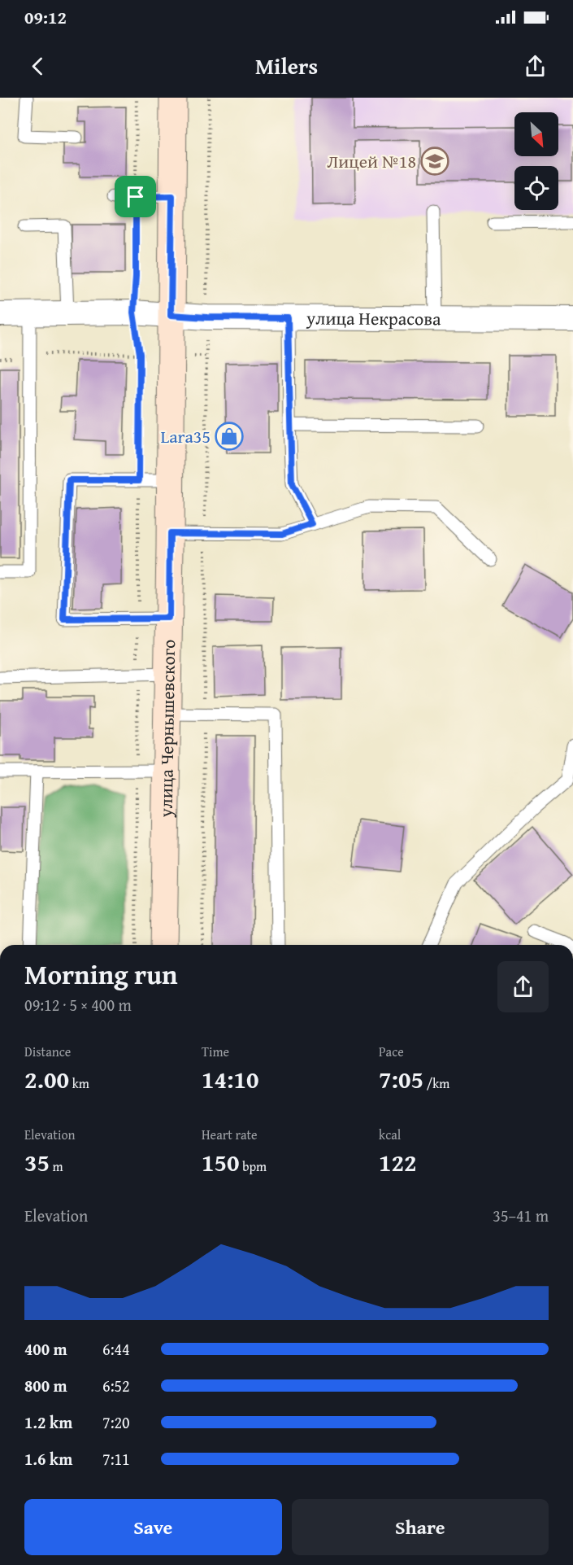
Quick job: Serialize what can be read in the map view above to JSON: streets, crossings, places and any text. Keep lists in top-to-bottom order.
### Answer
{
  "streets": {
    "main road": ["улица Чернышевского"],
    "street": ["улица Некрасова"]
  },
  "crossings": [
    ["улица Некрасова", "улица Чернышевского"]
  ],
  "places": {
    "school or university": ["Лицей №18"],
    "shop": ["Lara35"]
  },
  "north": "bottom right",
  "page": {
    "status": "09:12",
    "header": "Milers",
    "heading": ["Morning run", "09:12 · 5 × 400 m"],
    "stats": [
      ["Distance", "2.00 km"],
      ["Time", "14:10"],
      ["Pace", "7:05 /km"],
      ["Elevation", "35 m"],
      ["Heart rate", "150 bpm"],
      ["kcal", "122"]
    ],
    "chart": ["Elevation", "35–41 m"],
    "list": [
      {
        "name": "400 m",
        "note": "6:44"
      },
      {
        "name": "800 m",
        "note": "6:52"
      },
      {
        "name": "1.2 km",
        "note": "7:20"
      },
      {
        "name": "1.6 km",
        "note": "7:11"
      }
    ],
    "buttons": ["Save", "Share"]
  }
}
